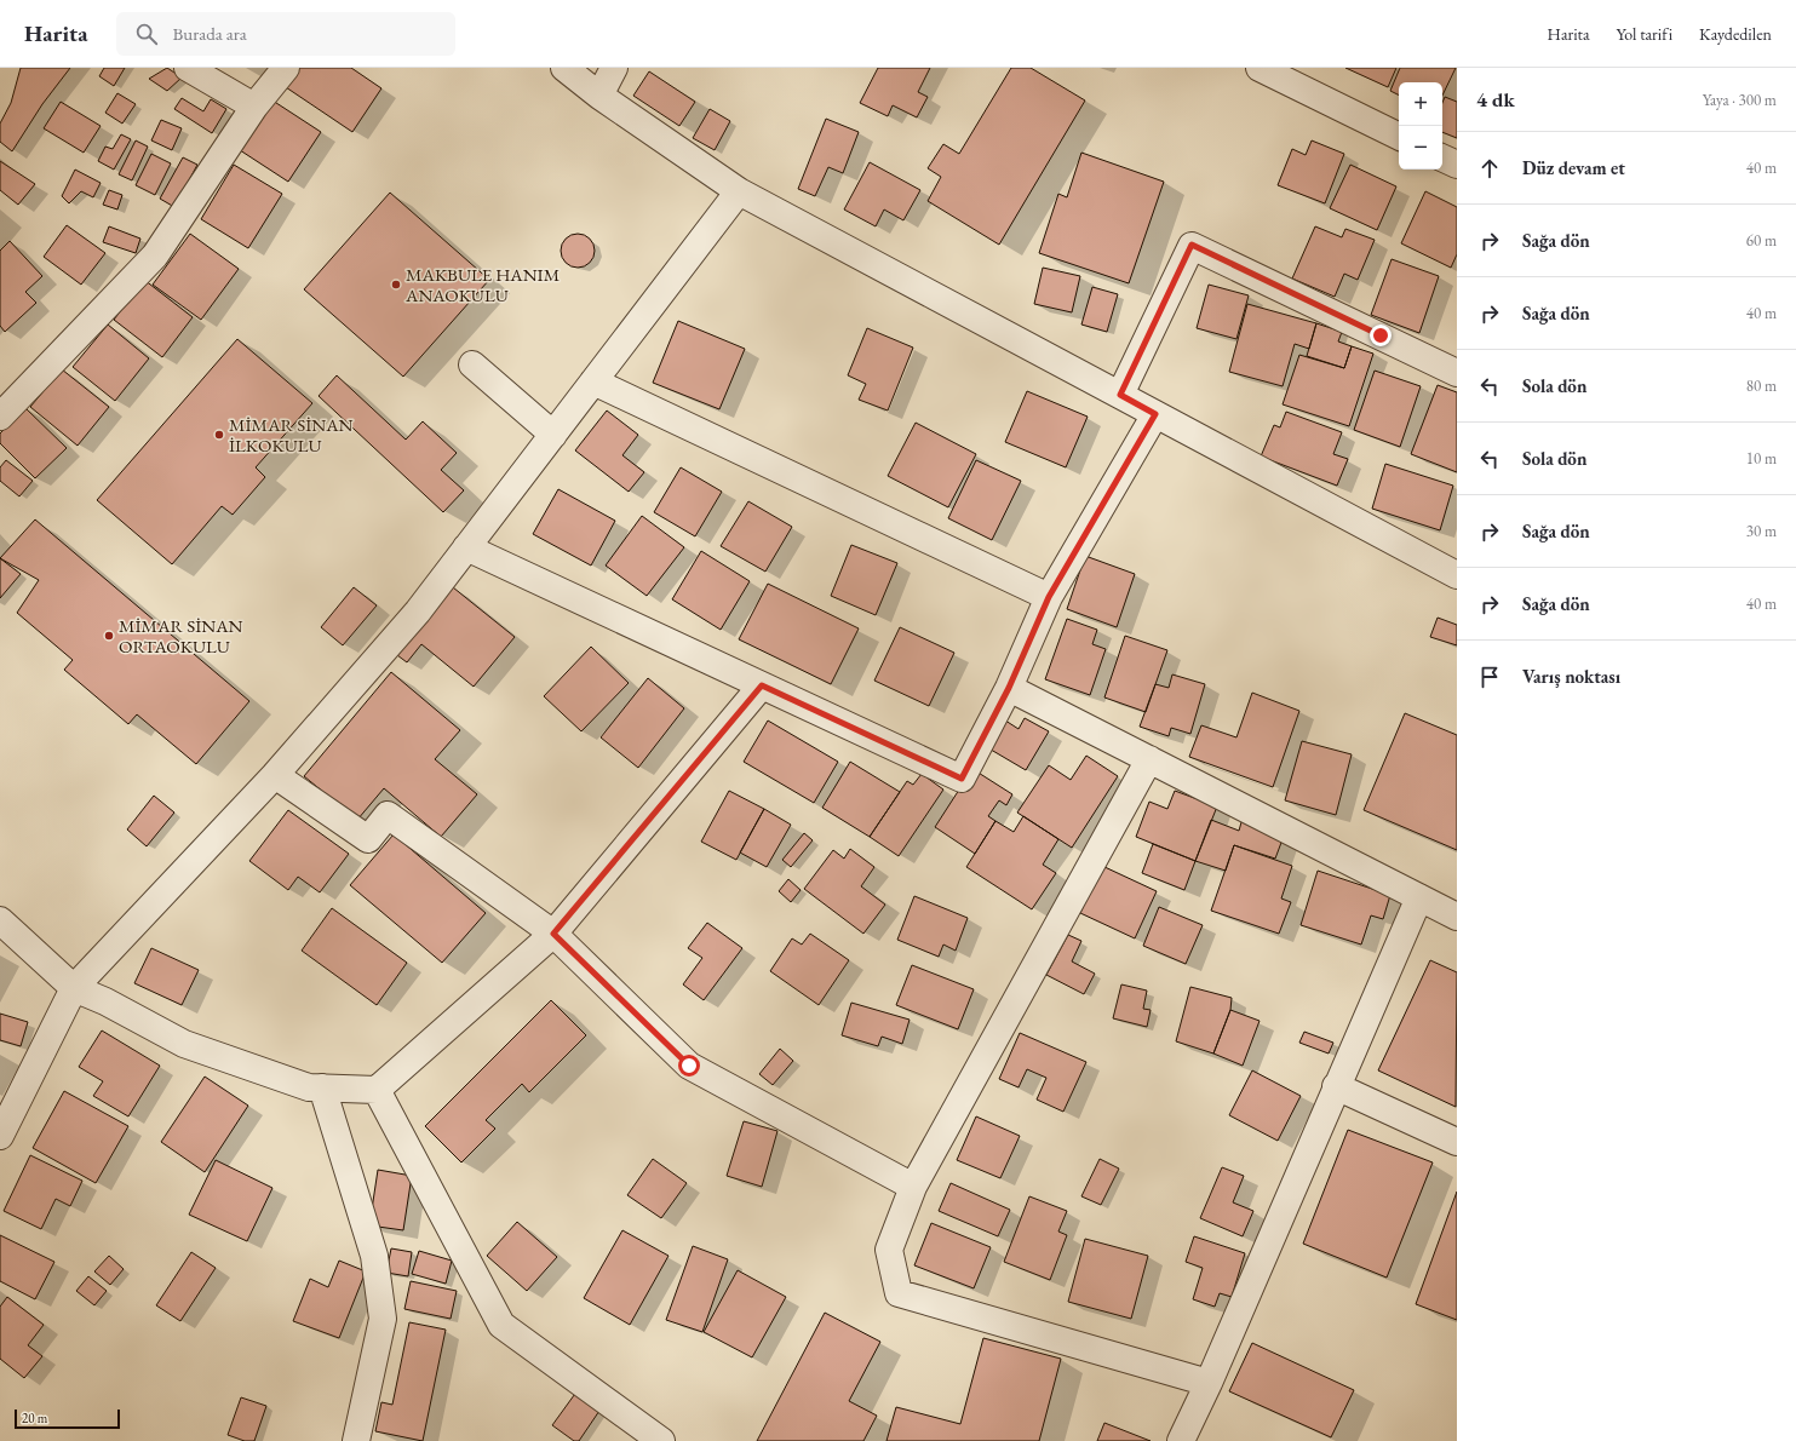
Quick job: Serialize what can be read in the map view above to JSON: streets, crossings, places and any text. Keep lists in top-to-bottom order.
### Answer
{
  "places": ["MAKBULE HANIM ANAOKULU", "MİMAR SİNAN İLKOKULU", "MİMAR SİNAN ORTAOKULU"],
  "scale_bar": "20 m",
  "page": {
    "header": "Harita",
    "search": "Burada ara",
    "nav": ["Harita", "Yol tarifi", "Kaydedilen"],
    "heading": ["4 dk", "Yaya · 300 m"],
    "map_buttons": ["+", "−"],
    "list": [
      ["Düz devam et", "40 m"],
      ["Sağa dön", "60 m"],
      ["Sağa dön", "40 m"],
      ["Sola dön", "80 m"],
      ["Sola dön", "10 m"],
      ["Sağa dön", "30 m"],
      ["Sağa dön", "40 m"],
      "Varış noktası"
    ],
    "scale": "20 m"
  }
}
